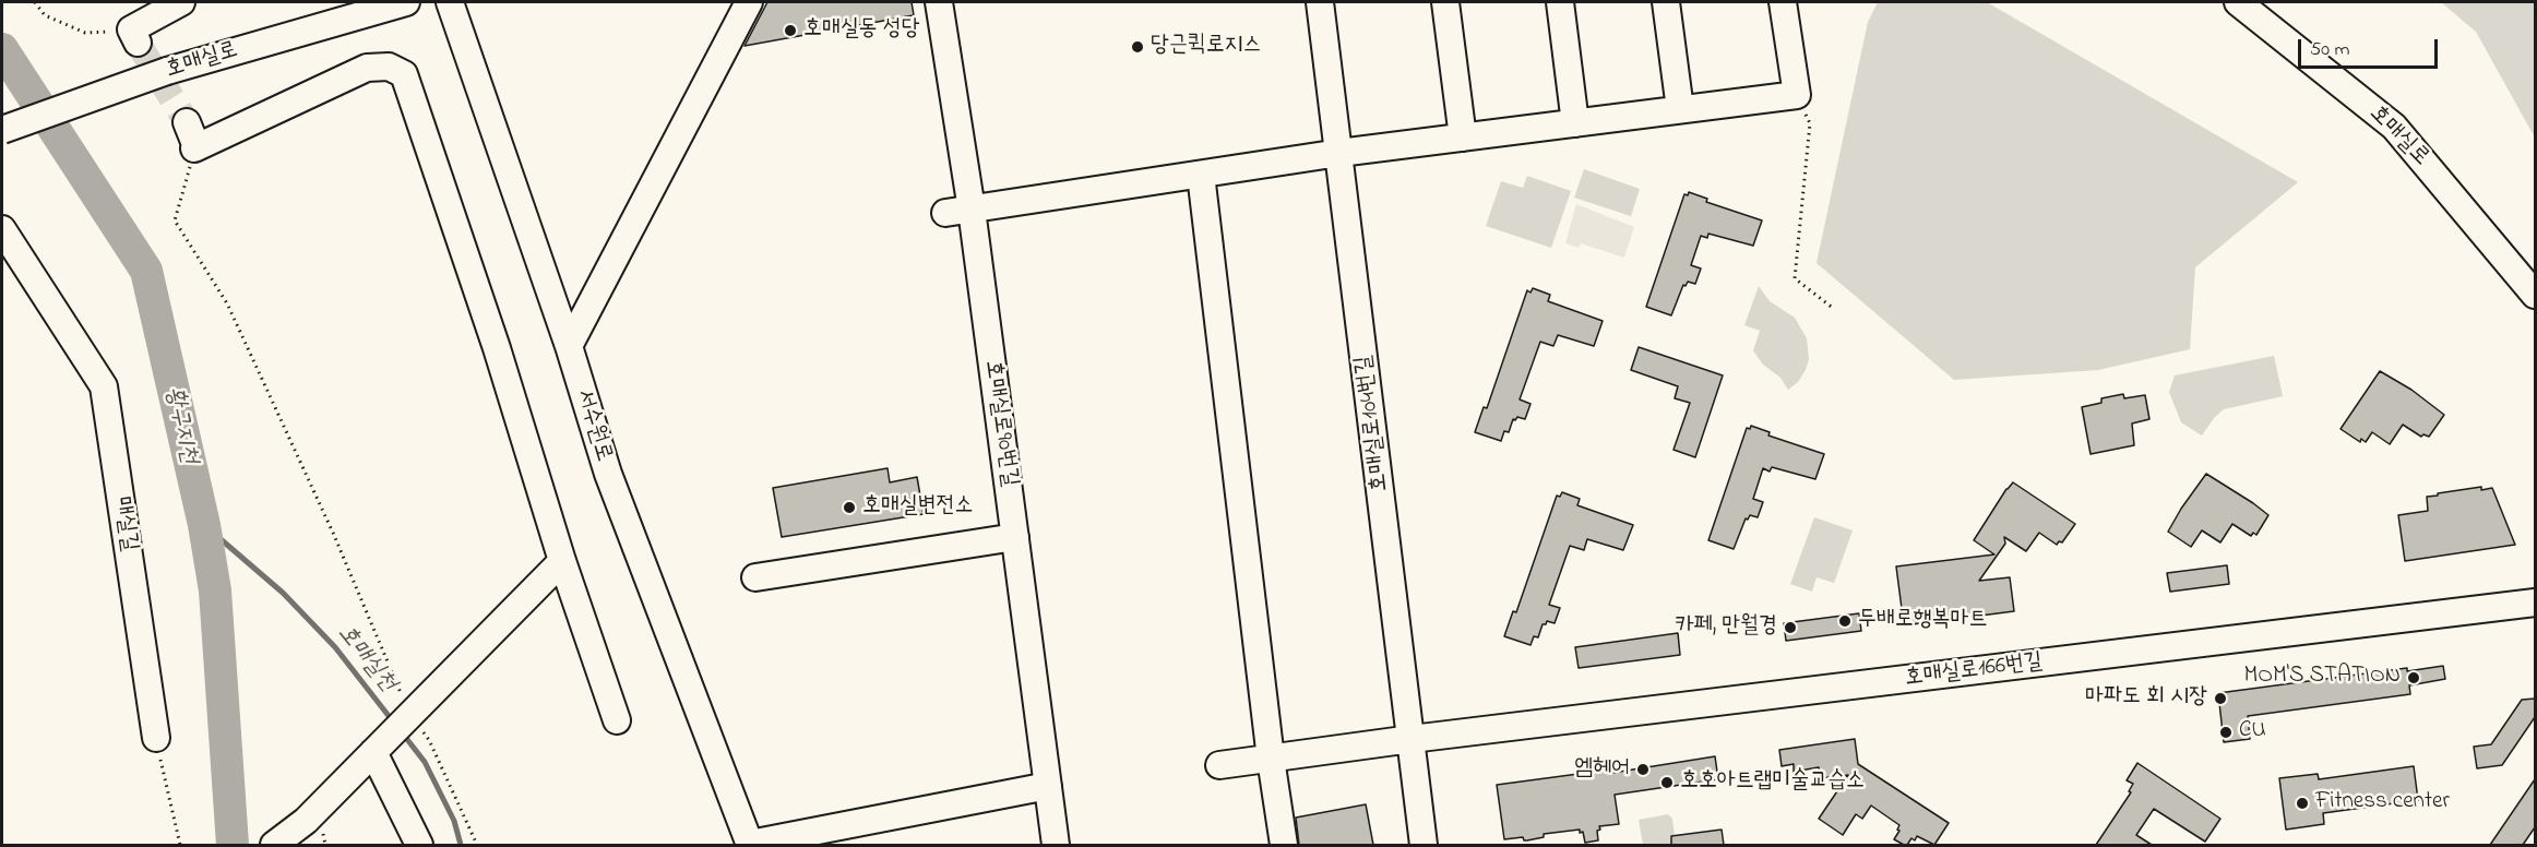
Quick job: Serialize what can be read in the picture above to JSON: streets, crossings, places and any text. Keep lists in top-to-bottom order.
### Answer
{
  "streets": {
    "street": [
      "호매실로",
      "호매실로90번길",
      "호매실로104번길",
      "서수원로",
      "매실길",
      "호매실로166번길"
    ]
  },
  "crossings": [
    ["호매실로104번길", "호매실로166번길"]
  ],
  "water": ["황구지천", "호매실천"],
  "places": [
    "호매실동 성당",
    "당근퀵로지스",
    "호매실변전소",
    "두배로행복마트",
    "카페, 만월경",
    "MOM'S STATION",
    "마파도 회 시장",
    "CU",
    "엠헤어",
    "호호아트랩미술교습소",
    "Fitness center"
  ],
  "scale_bar": "50 m"
}
